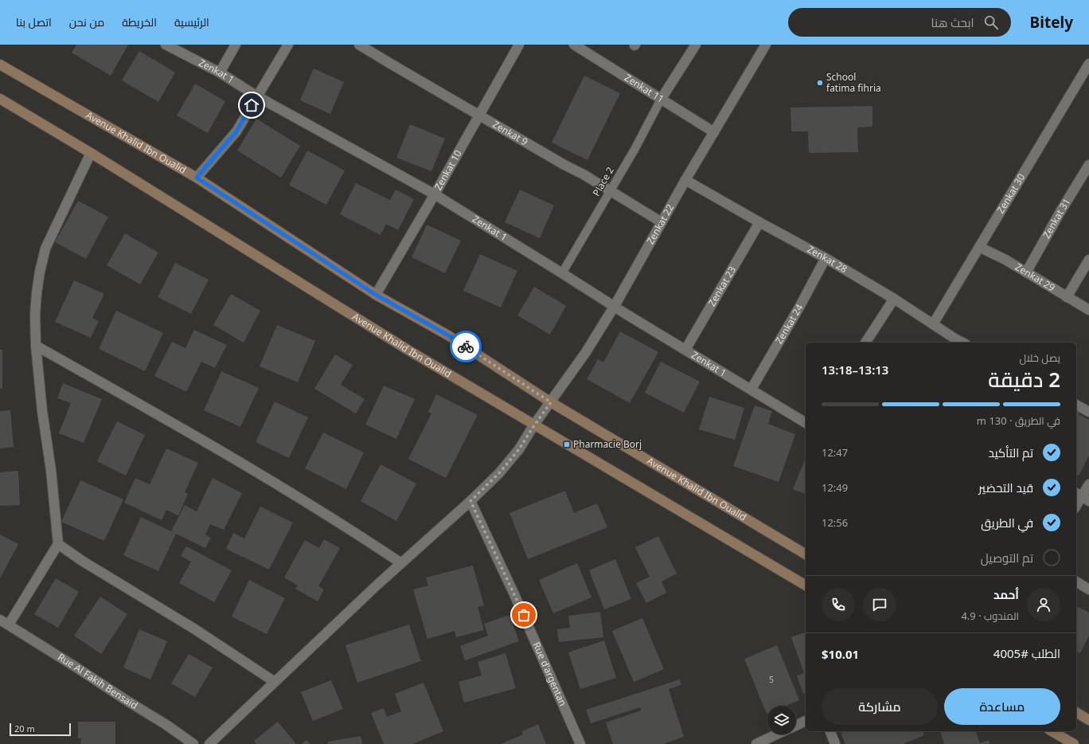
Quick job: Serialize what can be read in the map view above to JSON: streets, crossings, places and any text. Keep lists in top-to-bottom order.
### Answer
{
  "streets": {
    "main road": ["Avenue Khalid Ibn Oualid"],
    "street": [
      "Zenkat 1",
      "Zenkat 11",
      "Zenkat 9",
      "Zenkat 10",
      "Zenkat 30",
      "Zenkat 31",
      "Zenkat 22",
      "Zenkat 28",
      "Zenkat 29",
      "Zenkat 23",
      "Zenkat 24",
      "Rue d'argentan",
      "Rue Al Fakih Bensaïd"
    ],
    "lane": ["Place 2"]
  },
  "crossings": [
    ["Zenkat 1", "Zenkat 10"],
    ["Zenkat 1", "Place 2"],
    ["Zenkat 1", "Zenkat 22"],
    ["Zenkat 1", "Zenkat 23"],
    ["Zenkat 1", "Zenkat 24"],
    ["Zenkat 11", "Place 2"],
    ["Zenkat 11", "Zenkat 22"],
    ["Zenkat 9", "Zenkat 10"],
    ["Zenkat 9", "Place 2"],
    ["Zenkat 9", "Zenkat 22"],
    ["Avenue Khalid Ibn Oualid", "Zenkat 10"],
    ["Avenue Khalid Ibn Oualid", "Zenkat 22"],
    ["Zenkat 30", "Zenkat 28"],
    ["Zenkat 30", "Zenkat 29"],
    ["Zenkat 31", "Zenkat 29"],
    ["Zenkat 22", "Zenkat 28"],
    ["Zenkat 22", "Rue d'argentan"],
    ["Zenkat 28", "Zenkat 23"],
    ["Zenkat 28", "Zenkat 24"]
  ],
  "places": {
    "other": ["School fatima fihria"],
    "transit": ["Pharmacie Borj"]
  },
  "house_numbers": ["5"],
  "scale_bar": "20 m",
  "page": {
    "header": "Bitely",
    "search": "ابحث هنا",
    "nav": [
      "الرئيسية",
      "الخريطة",
      "من نحن",
      "اتصل بنا"
    ],
    "heading": ["2 دقيقة", "يصل خلال", "13:13–13:18"],
    "panel": [
      "أحمد",
      "المندوب · 4.9",
      "الطلب #4005",
      "$10.01"
    ],
    "bar": "في الطريق · 130 m",
    "list": [
      ["تم التأكيد", "12:47"],
      ["قيد التحضير", "12:49"],
      ["في الطريق", "12:56"],
      "تم التوصيل"
    ],
    "buttons": ["مساعدة", "مشاركة"],
    "scale": "20 m"
  }
}
